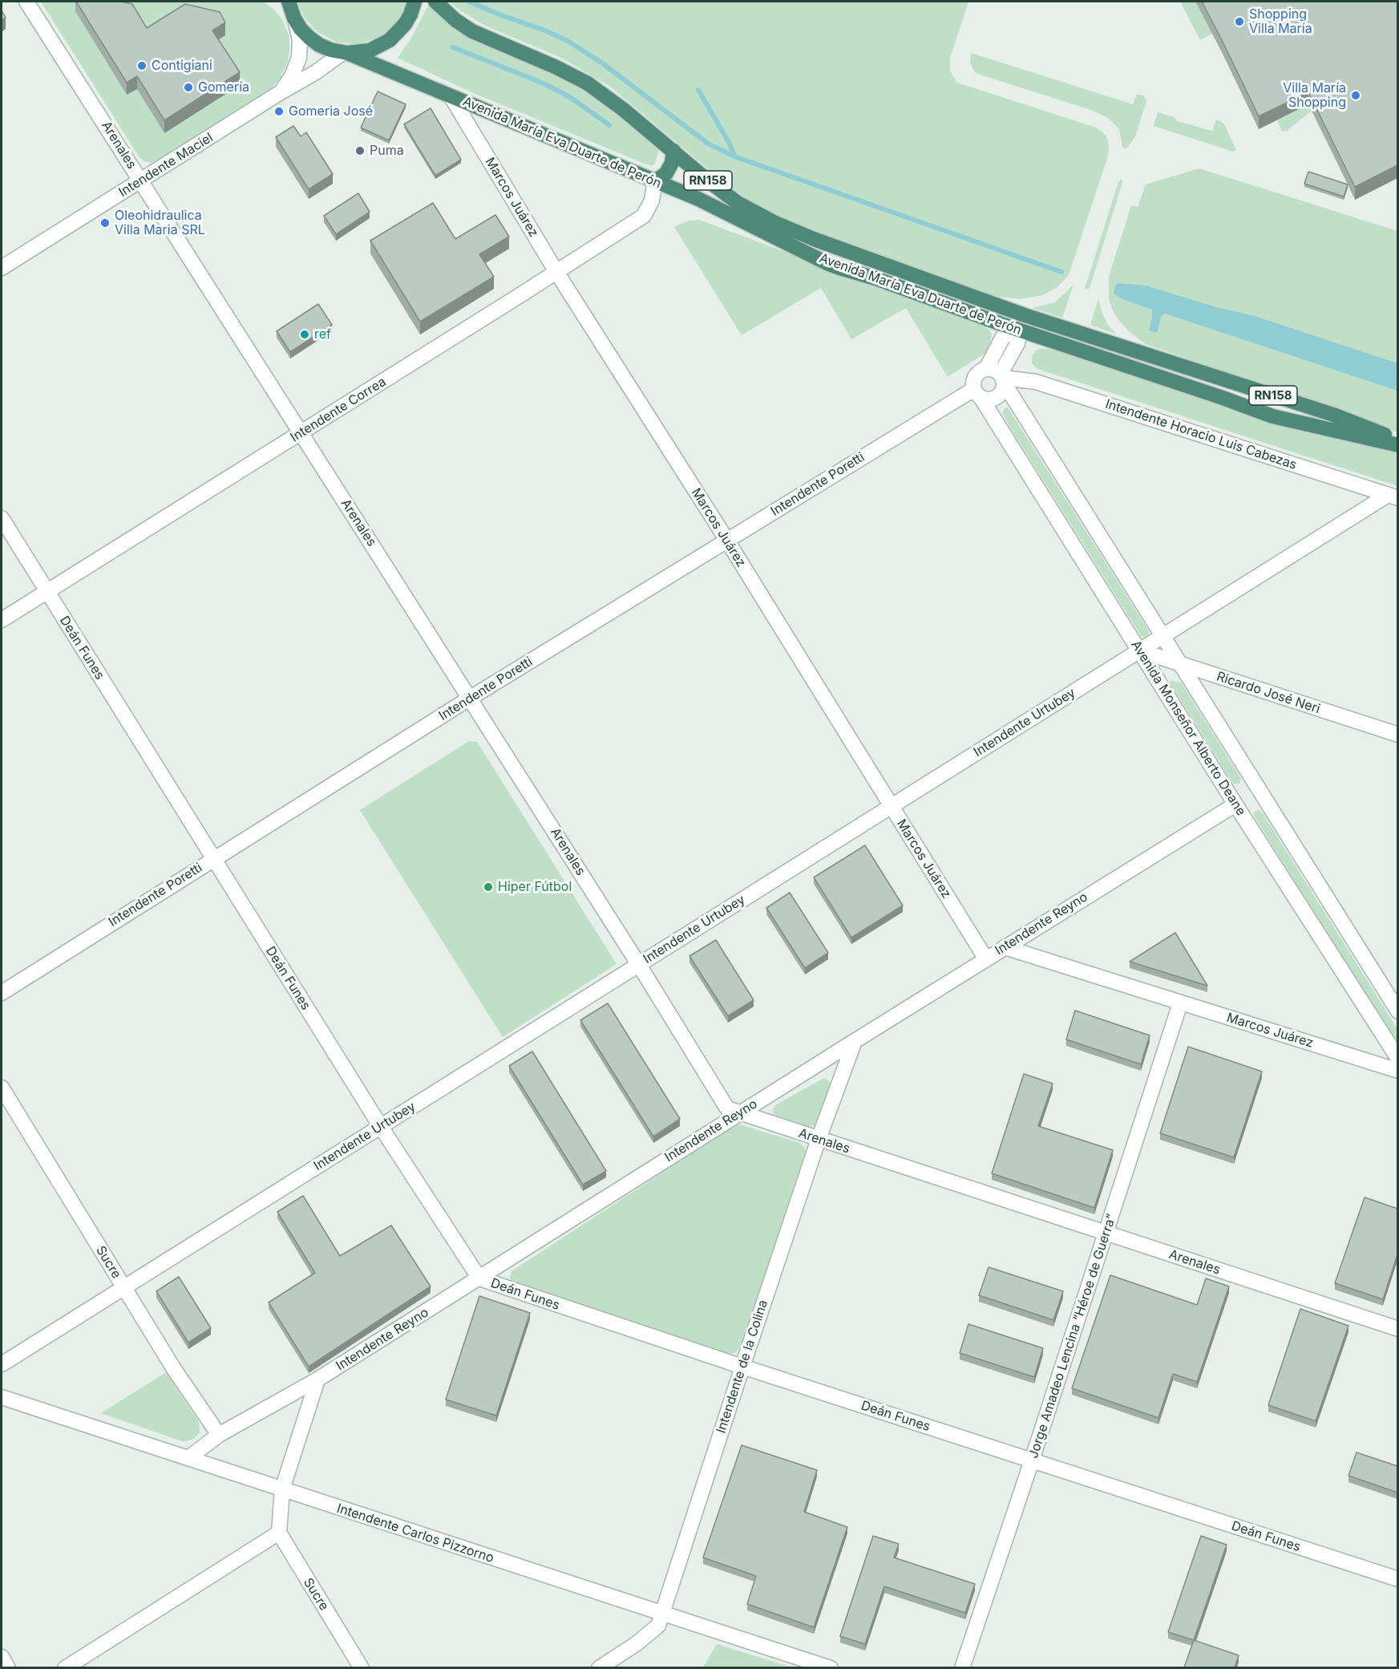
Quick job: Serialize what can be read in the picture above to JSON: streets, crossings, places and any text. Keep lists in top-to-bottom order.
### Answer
{
  "streets": {
    "highway": ["Avenida María Eva Duarte de Perón", "RN158"],
    "street": [
      "Arenales",
      "Intendente Maciel",
      "Marcos Juárez",
      "Intendente Correa",
      "Intendente Horacio Luis Cabezas",
      "Intendente Poretti",
      "Deán Funes",
      "Ricardo José Neri",
      "Intendente Urtubey",
      "Avenida Monseñor Alberto Deane",
      "Intendente Reyno",
      "Sucre",
      "Jorge Amadeo Lencina “Héroe de Guerra”",
      "Intendente de la Colina",
      "Intendente Carlos Pizzorno"
    ]
  },
  "crossings": [
    ["Avenida María Eva Duarte de Perón", "Intendente Maciel"],
    ["Avenida María Eva Duarte de Perón", "RN158"],
    ["Avenida María Eva Duarte de Perón", "Marcos Juárez"],
    ["Avenida María Eva Duarte de Perón", "Intendente Correa"],
    ["Arenales", "Intendente Maciel"],
    ["Arenales", "Intendente Correa"],
    ["Arenales", "Intendente Poretti"],
    ["Arenales", "Intendente Urtubey"],
    ["Arenales", "Intendente Reyno"],
    ["Arenales", "Jorge Amadeo Lencina “Héroe de Guerra”"],
    ["Arenales", "Intendente de la Colina"],
    ["Intendente Maciel", "RN158"],
    ["Marcos Juárez", "Intendente Correa"],
    ["Marcos Juárez", "Intendente Poretti"],
    ["Marcos Juárez", "Intendente Urtubey"],
    ["Marcos Juárez", "Intendente Reyno"],
    ["Marcos Juárez", "Jorge Amadeo Lencina “Héroe de Guerra”"],
    ["Intendente Correa", "Deán Funes"],
    ["Intendente Horacio Luis Cabezas", "Intendente Poretti"],
    ["Intendente Horacio Luis Cabezas", "Intendente Urtubey"],
    ["Intendente Horacio Luis Cabezas", "Avenida Monseñor Alberto Deane"],
    ["Intendente Poretti", "Deán Funes"],
    ["Intendente Poretti", "Avenida Monseñor Alberto Deane"],
    ["Deán Funes", "Intendente Urtubey"],
    ["Deán Funes", "Intendente Reyno"],
    ["Deán Funes", "Jorge Amadeo Lencina “Héroe de Guerra”"],
    ["Deán Funes", "Intendente de la Colina"],
    ["Ricardo José Neri", "Intendente Urtubey"],
    ["Ricardo José Neri", "Avenida Monseñor Alberto Deane"],
    ["Intendente Urtubey", "Avenida Monseñor Alberto Deane"],
    ["Intendente Urtubey", "Sucre"],
    ["Avenida Monseñor Alberto Deane", "Intendente Reyno"],
    ["Intendente Reyno", "Sucre"],
    ["Intendente Reyno", "Intendente de la Colina"],
    ["Intendente Reyno", "Intendente Carlos Pizzorno"],
    ["Intendente de la Colina", "Intendente Carlos Pizzorno"]
  ],
  "places": [
    "Shopping Villa María",
    "Contigiani",
    "Gomería",
    "Villa María Shopping",
    "Gomeria José",
    "Puma",
    "Oleohidraulica Villa Maria SRL",
    "ref",
    "Hiper Fútbol"
  ]
}
